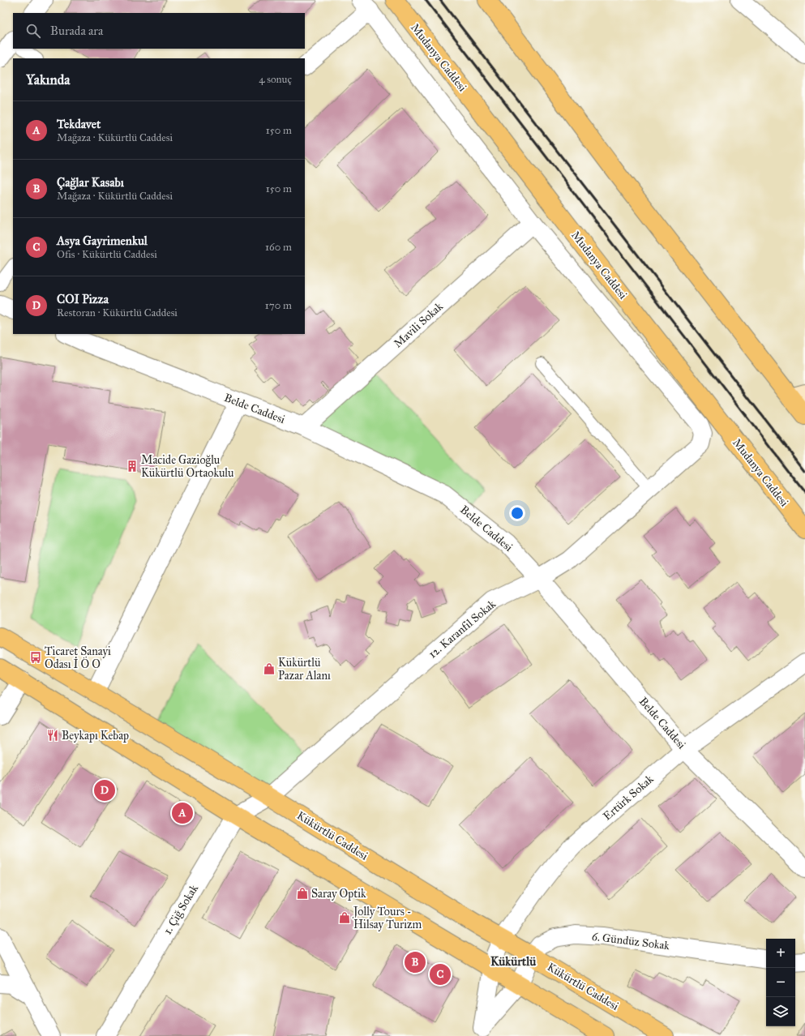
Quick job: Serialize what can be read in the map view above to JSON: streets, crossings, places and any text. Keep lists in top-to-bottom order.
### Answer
{
  "streets": {
    "main road": ["Mudanya Caddesi", "Kükürtlü Caddesi"],
    "street": [
      "Mavili Sokak",
      "Belde Caddesi",
      "12. Karanfil Sokak",
      "Ertürk Sokak",
      "1. Çiğ Sokak",
      "6. Gündüz Sokak"
    ]
  },
  "crossings": [
    ["Mavili Sokak", "Belde Caddesi"],
    ["Mavili Sokak", "12. Karanfil Sokak"],
    ["Belde Caddesi", "12. Karanfil Sokak"],
    ["Belde Caddesi", "Ertürk Sokak"],
    ["12. Karanfil Sokak", "Kükürtlü Caddesi"],
    ["Ertürk Sokak", "Kükürtlü Caddesi"],
    ["Ertürk Sokak", "6. Gündüz Sokak"],
    ["Kükürtlü Caddesi", "6. Gündüz Sokak"]
  ],
  "districts": ["Kükürtlü"],
  "places": {
    "building": ["Macide Gazioğlu Kükürtlü Ortaokulu"],
    "bus stop": ["Ticaret Sanayi Odası İ Ö O"],
    "shop": ["Kükürtlü Pazar Alanı", "Saray Optik", "Jolly Tours - Hilsay Turizm"],
    "restaurant": ["Beykapı Kebap"]
  },
  "page": {
    "search": "Burada ara",
    "heading": ["Yakında", "4 sonuç"],
    "list": [
      {
        "mark": "A",
        "name": "Tekdavet",
        "note": "Mağaza · Kükürtlü Caddesi",
        "value": "150 m"
      },
      {
        "mark": "B",
        "name": "Çağlar Kasabı",
        "note": "Mağaza · Kükürtlü Caddesi",
        "value": "150 m"
      },
      {
        "mark": "C",
        "name": "Asya Gayrimenkul",
        "note": "Ofis · Kükürtlü Caddesi",
        "value": "160 m"
      },
      {
        "mark": "D",
        "name": "COI Pizza",
        "note": "Restoran · Kükürtlü Caddesi",
        "value": "170 m"
      }
    ],
    "pins": [
      "D",
      "A",
      "B",
      "C"
    ],
    "map_buttons": ["+", "−"]
  }
}
